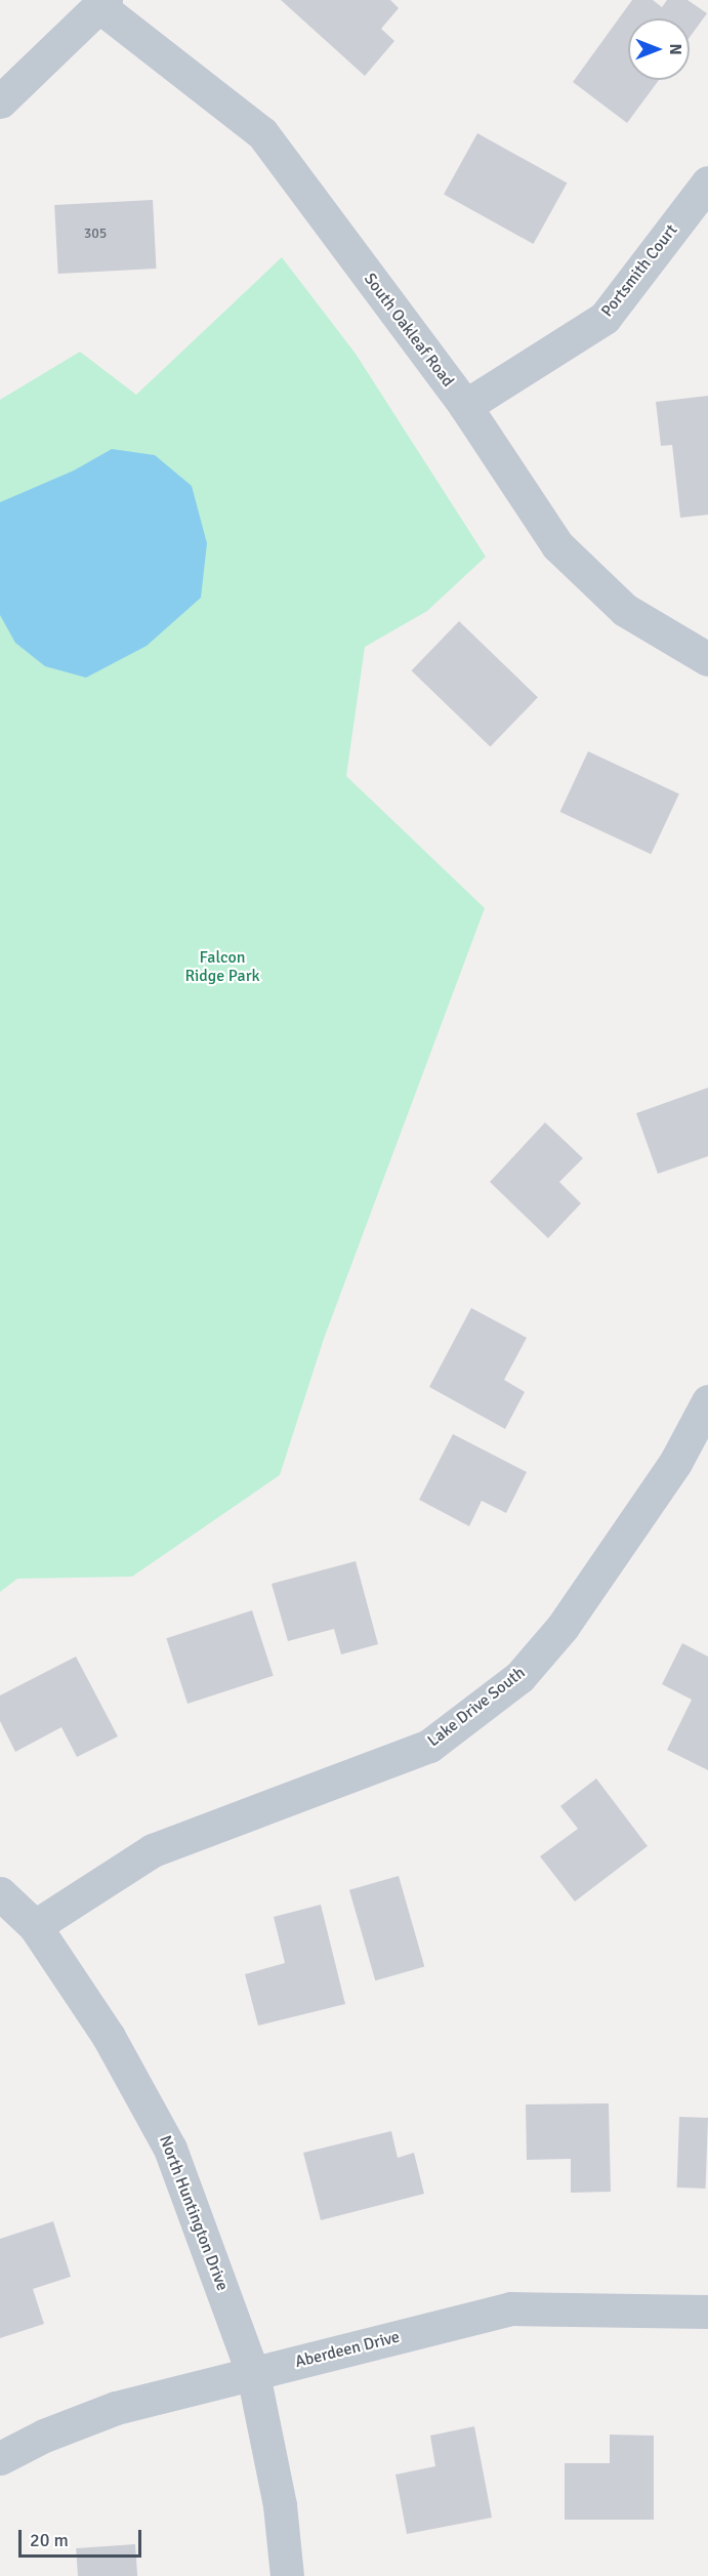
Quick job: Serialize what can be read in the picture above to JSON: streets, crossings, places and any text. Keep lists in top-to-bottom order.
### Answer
{
  "streets": {
    "street": [
      "Portsmith Court",
      "South Oakleaf Road",
      "Lake Drive South",
      "North Huntington Drive",
      "Aberdeen Drive"
    ]
  },
  "crossings": [
    ["Portsmith Court", "South Oakleaf Road"],
    ["Lake Drive South", "North Huntington Drive"],
    ["North Huntington Drive", "Aberdeen Drive"]
  ],
  "parks": ["Falcon Ridge Park"],
  "house_numbers": ["305"],
  "scale_bar": "20 m",
  "north": "right"
}
